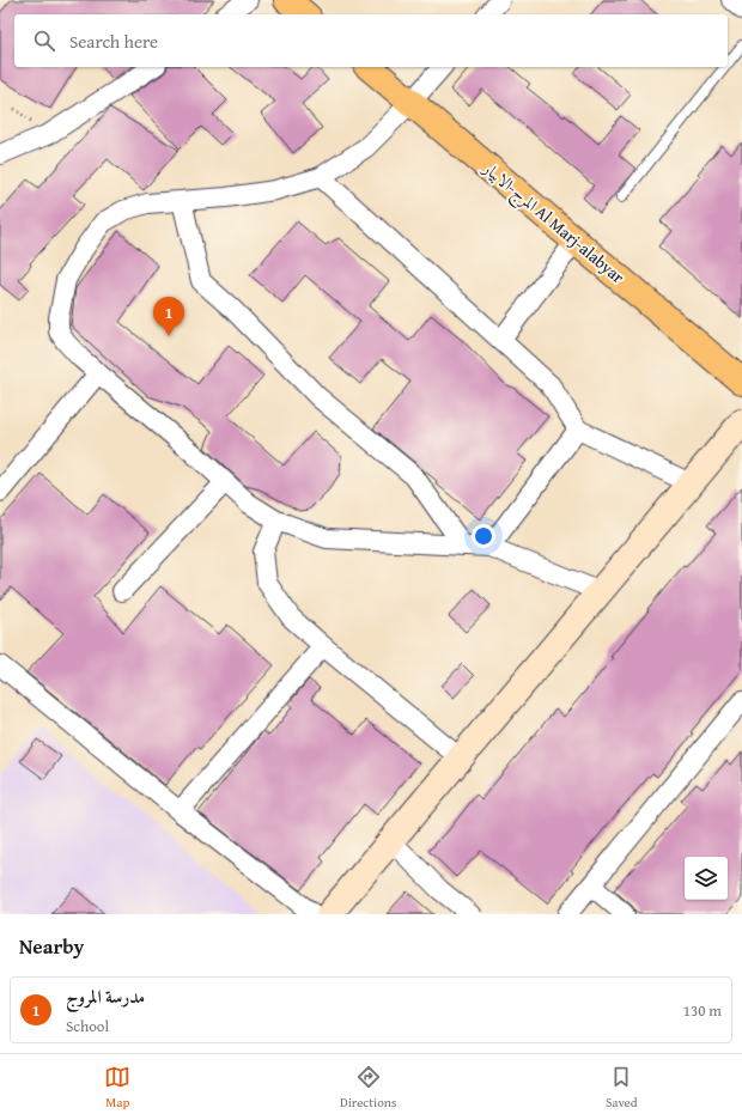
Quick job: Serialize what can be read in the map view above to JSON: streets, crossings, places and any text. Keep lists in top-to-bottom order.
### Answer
{
  "streets": {
    "main road": ["المرج-الابيار Al Marj-alabyar"]
  },
  "page": {
    "search": "Search here",
    "pins": "1",
    "heading": "Nearby",
    "list": [
      {
        "mark": "1",
        "name": "مدرسة المروج",
        "note": "School",
        "value": "130 m"
      }
    ],
    "nav": ["Map", "Directions", "Saved"]
  }
}
